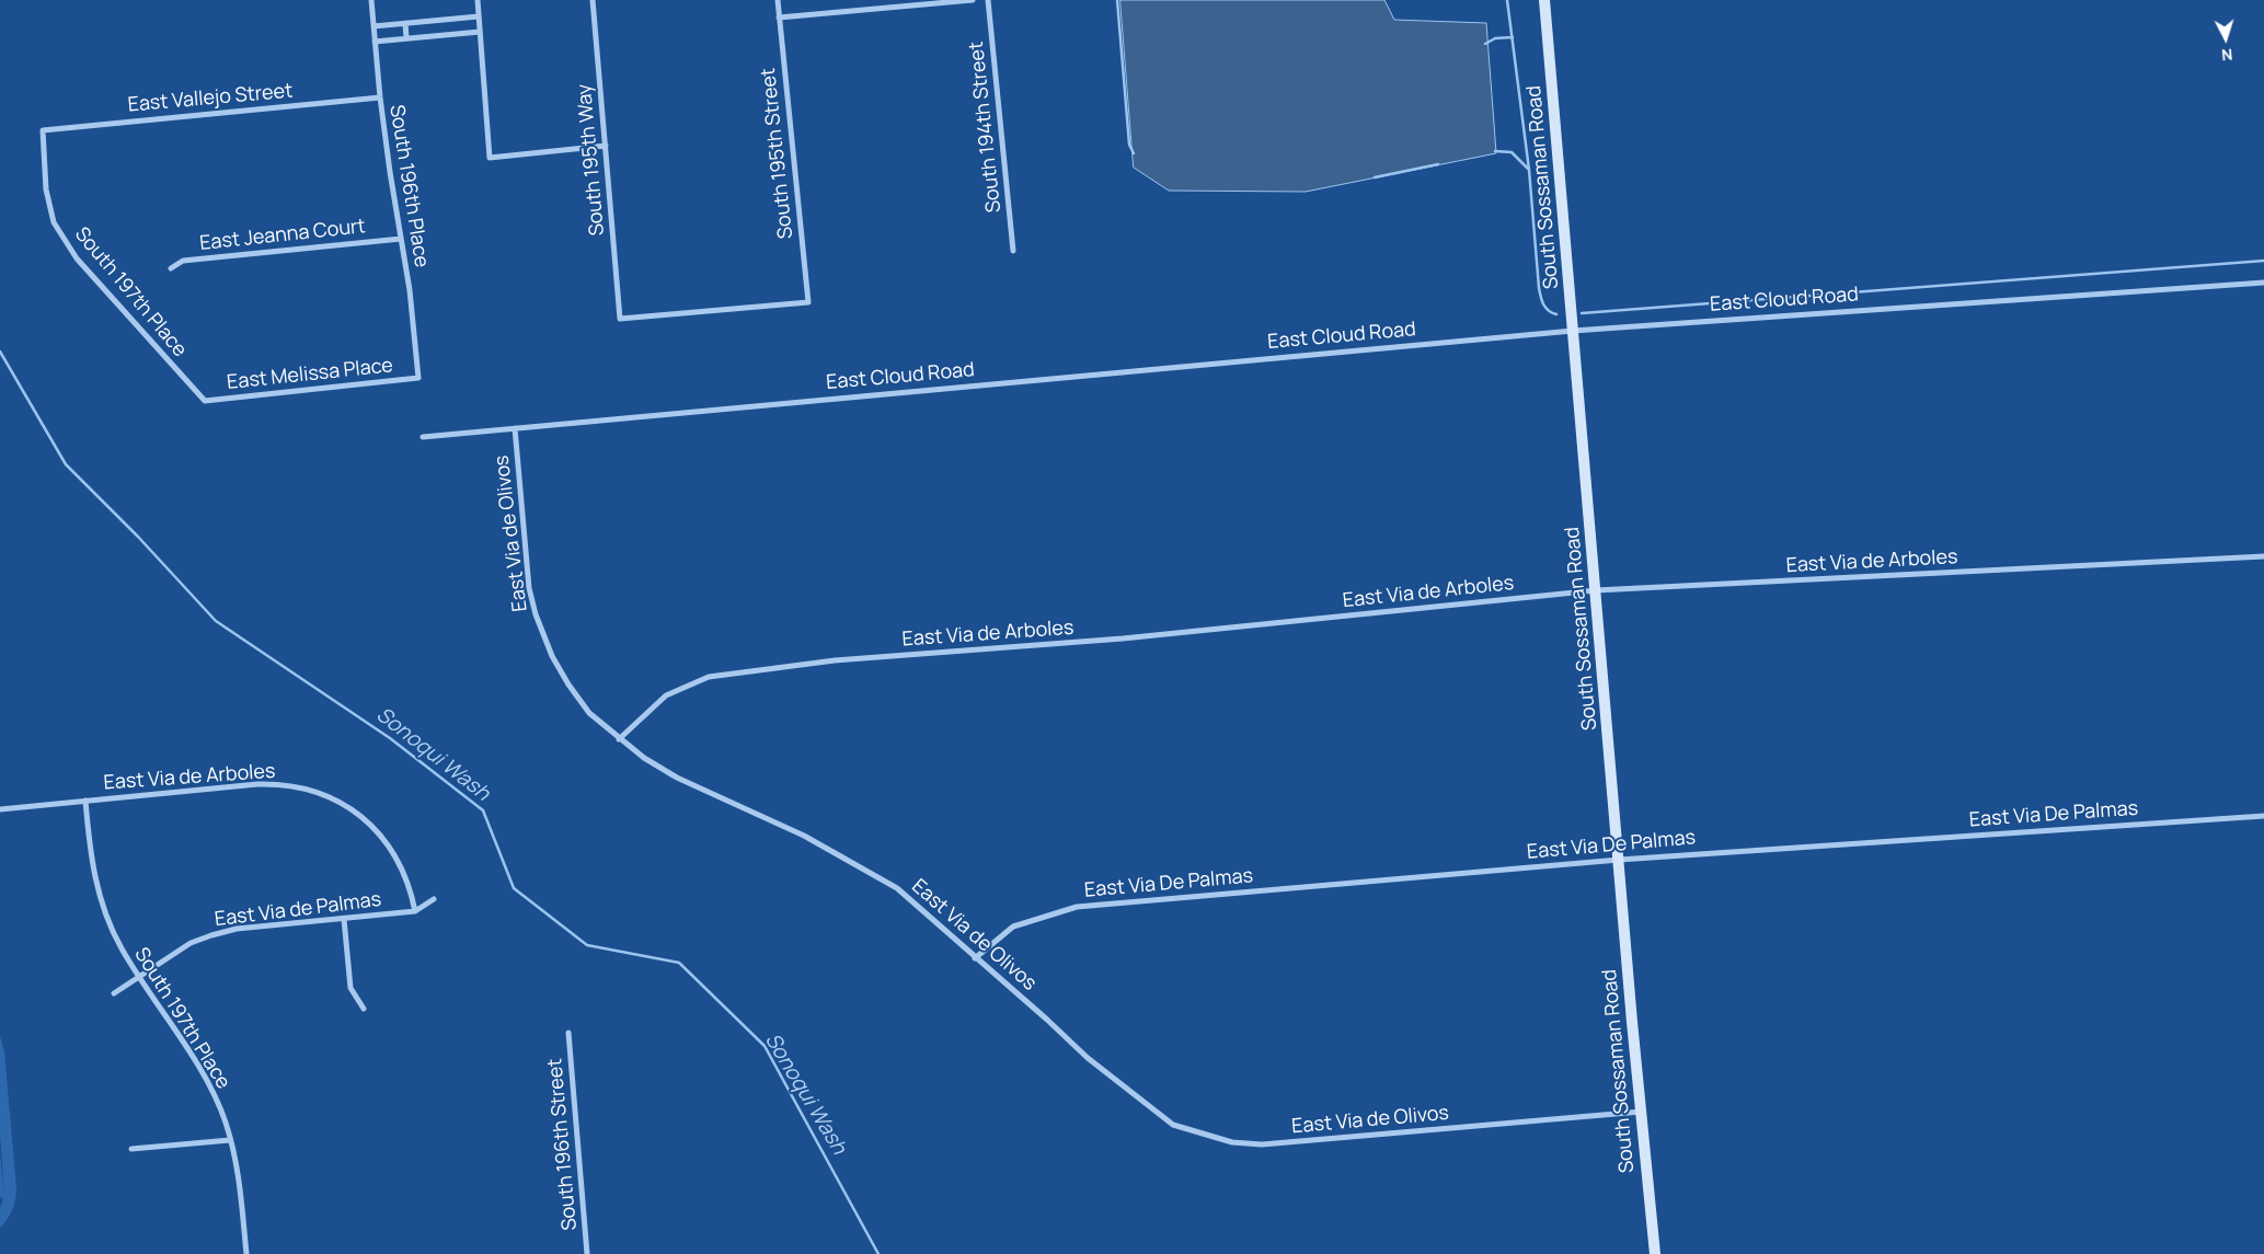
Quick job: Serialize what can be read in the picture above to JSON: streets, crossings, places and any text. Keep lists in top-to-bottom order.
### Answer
{
  "streets": {
    "main road": ["South Sossaman Road"],
    "street": [
      "East Vallejo Street",
      "South 194th Street",
      "South 195th Street",
      "South 195th Way",
      "South 196th Place",
      "East Jeanna Court",
      "South 197th Place",
      "East Cloud Road",
      "East Melissa Place",
      "East Via de Olivos",
      "East Via de Arboles",
      "East Via De Palmas",
      "East Via de Palmas",
      "South 196th Street"
    ]
  },
  "crossings": [
    ["East Vallejo Street", "South 196th Place"],
    ["East Vallejo Street", "South 197th Place"],
    ["South 195th Street", "South 195th Way"],
    ["South 196th Place", "East Jeanna Court"],
    ["South 196th Place", "East Melissa Place"],
    ["South Sossaman Road", "East Cloud Road"],
    ["South Sossaman Road", "East Via de Olivos"],
    ["South Sossaman Road", "East Via de Arboles"],
    ["South Sossaman Road", "East Via De Palmas"],
    ["South 197th Place", "East Melissa Place"],
    ["South 197th Place", "East Via de Arboles"],
    ["South 197th Place", "East Via de Palmas"],
    ["East Cloud Road", "East Via de Olivos"],
    ["East Via de Olivos", "East Via de Arboles"],
    ["East Via de Olivos", "East Via De Palmas"],
    ["East Via de Arboles", "East Via de Palmas"]
  ],
  "water": ["Sonoqui Wash"],
  "north": "bottom"
}
